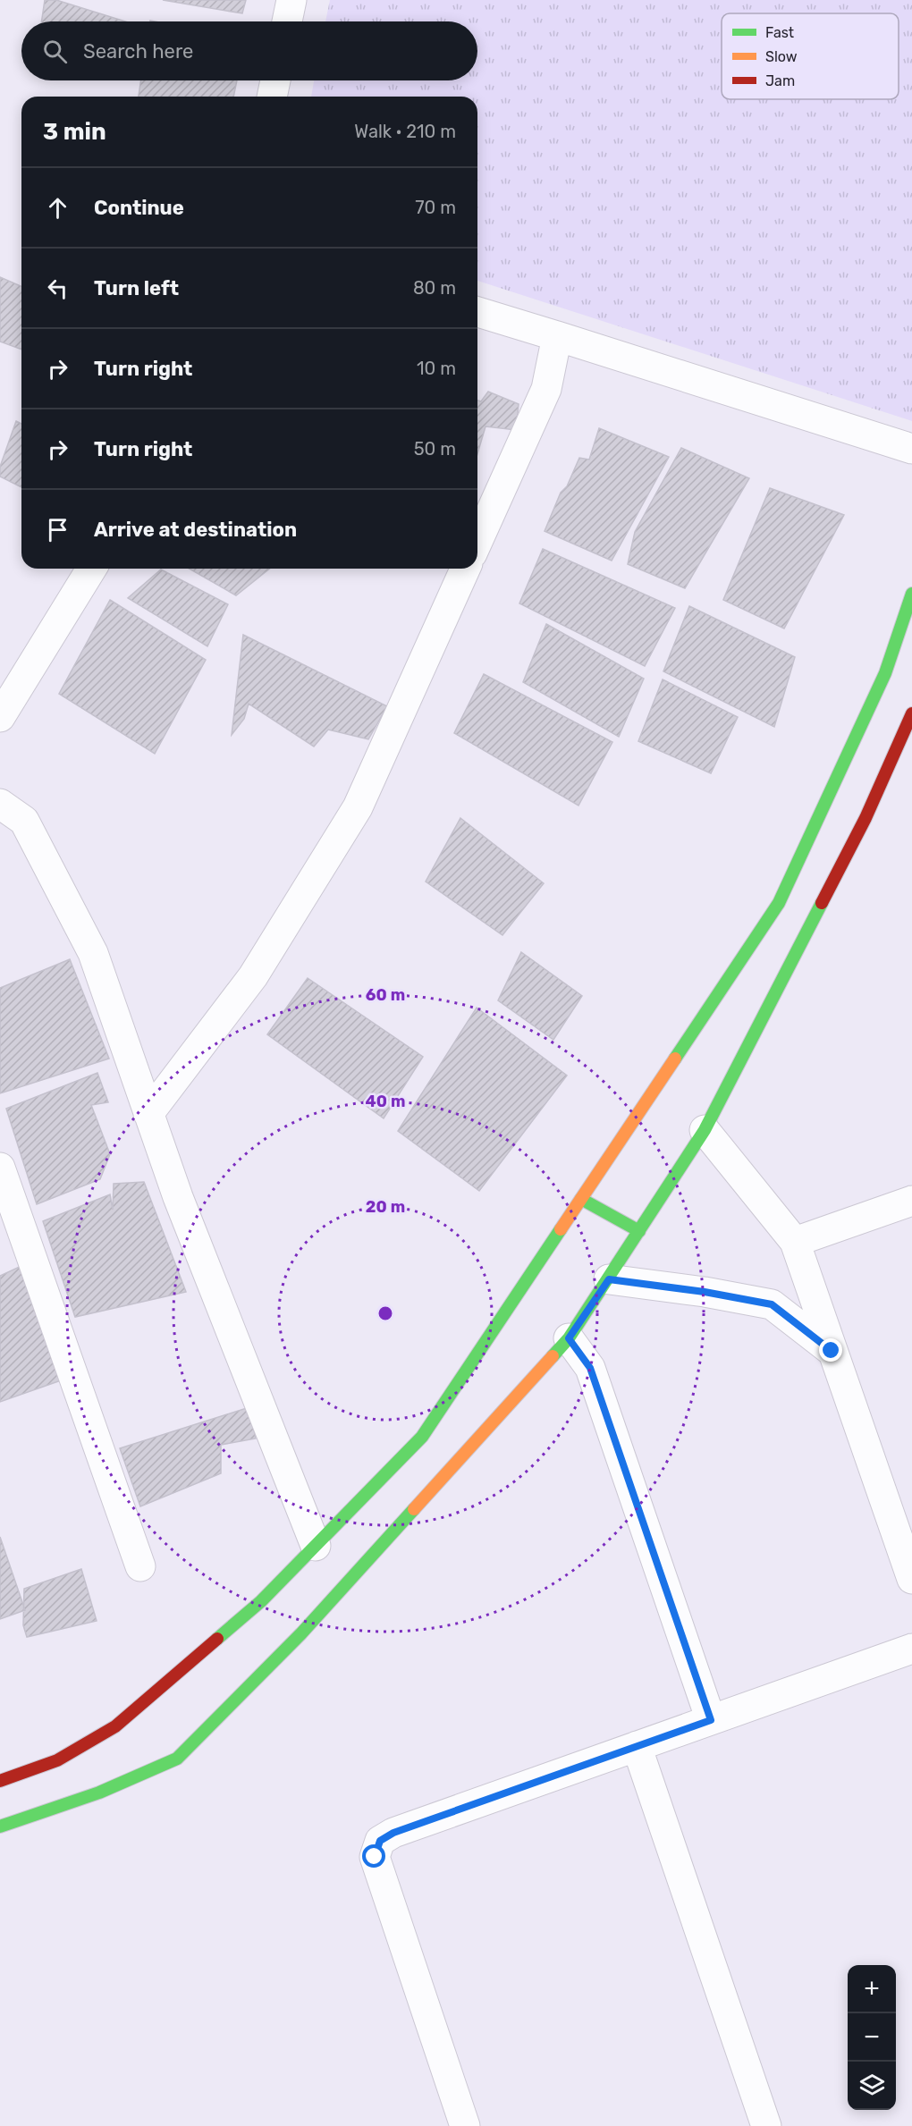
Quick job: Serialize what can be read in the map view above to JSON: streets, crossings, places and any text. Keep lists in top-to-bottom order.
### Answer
{
  "legend": ["Fast", "Slow", "Jam"],
  "page": {
    "search": "Search here",
    "heading": ["3 min", "Walk · 210 m"],
    "list": [
      ["Continue", "70 m"],
      ["Turn left", "80 m"],
      ["Turn right", "10 m"],
      ["Turn right", "50 m"],
      "Arrive at destination"
    ],
    "map_buttons": ["+", "−"]
  },
  "rings": ["60 m", "40 m", "20 m"]
}
